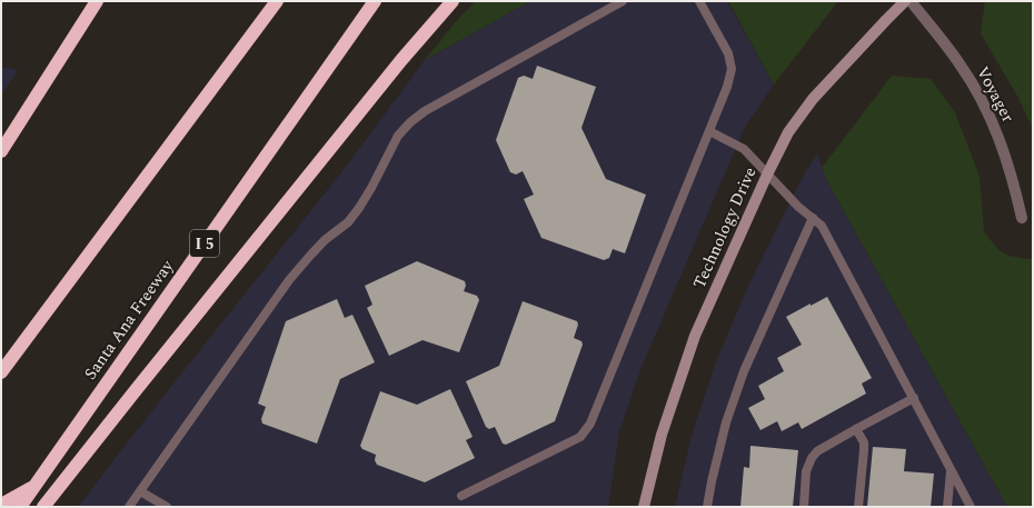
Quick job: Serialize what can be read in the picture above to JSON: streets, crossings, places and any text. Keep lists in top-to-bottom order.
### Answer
{
  "streets": {
    "highway": ["I 5", "Santa Ana Freeway"],
    "street": ["Voyager", "Technology Drive"]
  }
}
